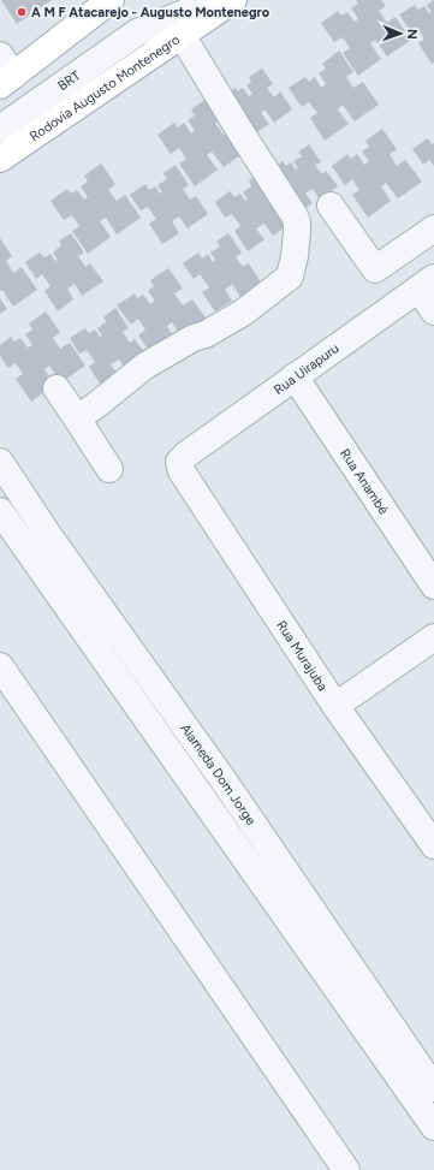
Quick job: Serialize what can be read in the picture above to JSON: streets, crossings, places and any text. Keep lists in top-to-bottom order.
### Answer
{
  "streets": {
    "main road": ["Rodovia Augusto Montenegro"],
    "street": [
      "BRT",
      "Rua Uirapuru",
      "Rua Anambé",
      "Rua Murajuba",
      "Alameda Dom Jorge"
    ]
  },
  "crossings": [
    ["Rua Uirapuru", "Rua Anambé"],
    ["Rua Uirapuru", "Rua Murajuba"]
  ],
  "places": ["A M F Atacarejo - Augusto Montenegro"],
  "north": "right"
}
